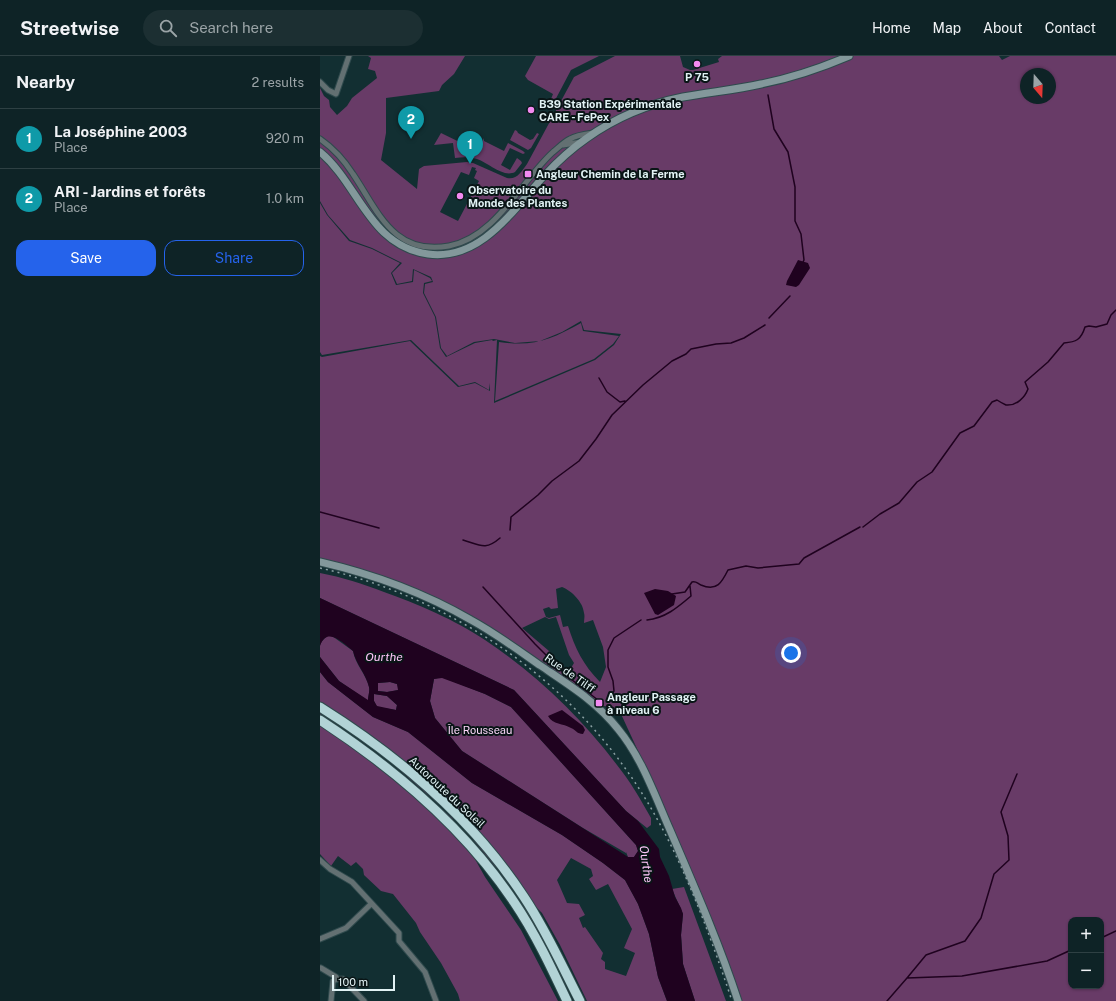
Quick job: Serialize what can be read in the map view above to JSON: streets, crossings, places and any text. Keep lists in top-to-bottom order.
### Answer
{
  "streets": {
    "highway": ["Autoroute du Soleil"],
    "main road": ["Rue de Tilff"]
  },
  "water": ["Ourthe"],
  "parks": ["Île Rousseau"],
  "places": {
    "other": ["P 75", "B39 Station Expérimentale CARE - FePex", "Observatoire du Monde des Plantes"],
    "transit": ["Angleur Chemin de la Ferme", "Angleur Passage à niveau 6"]
  },
  "scale_bar": "100 m",
  "north": "bottom",
  "page": {
    "header": "Streetwise",
    "search": "Search here",
    "nav": [
      "Home",
      "Map",
      "About",
      "Contact"
    ],
    "heading": ["Nearby", "2 results"],
    "pins": ["2", "1"],
    "list": [
      {
        "mark": "1",
        "name": "La Joséphine 2003",
        "note": "Place",
        "value": "920 m"
      },
      {
        "mark": "2",
        "name": "ARI - Jardins et forêts",
        "note": "Place",
        "value": "1.0 km"
      }
    ],
    "buttons": ["Save", "Share"],
    "map_buttons": ["+", "−"],
    "scale": "100 m"
  }
}
